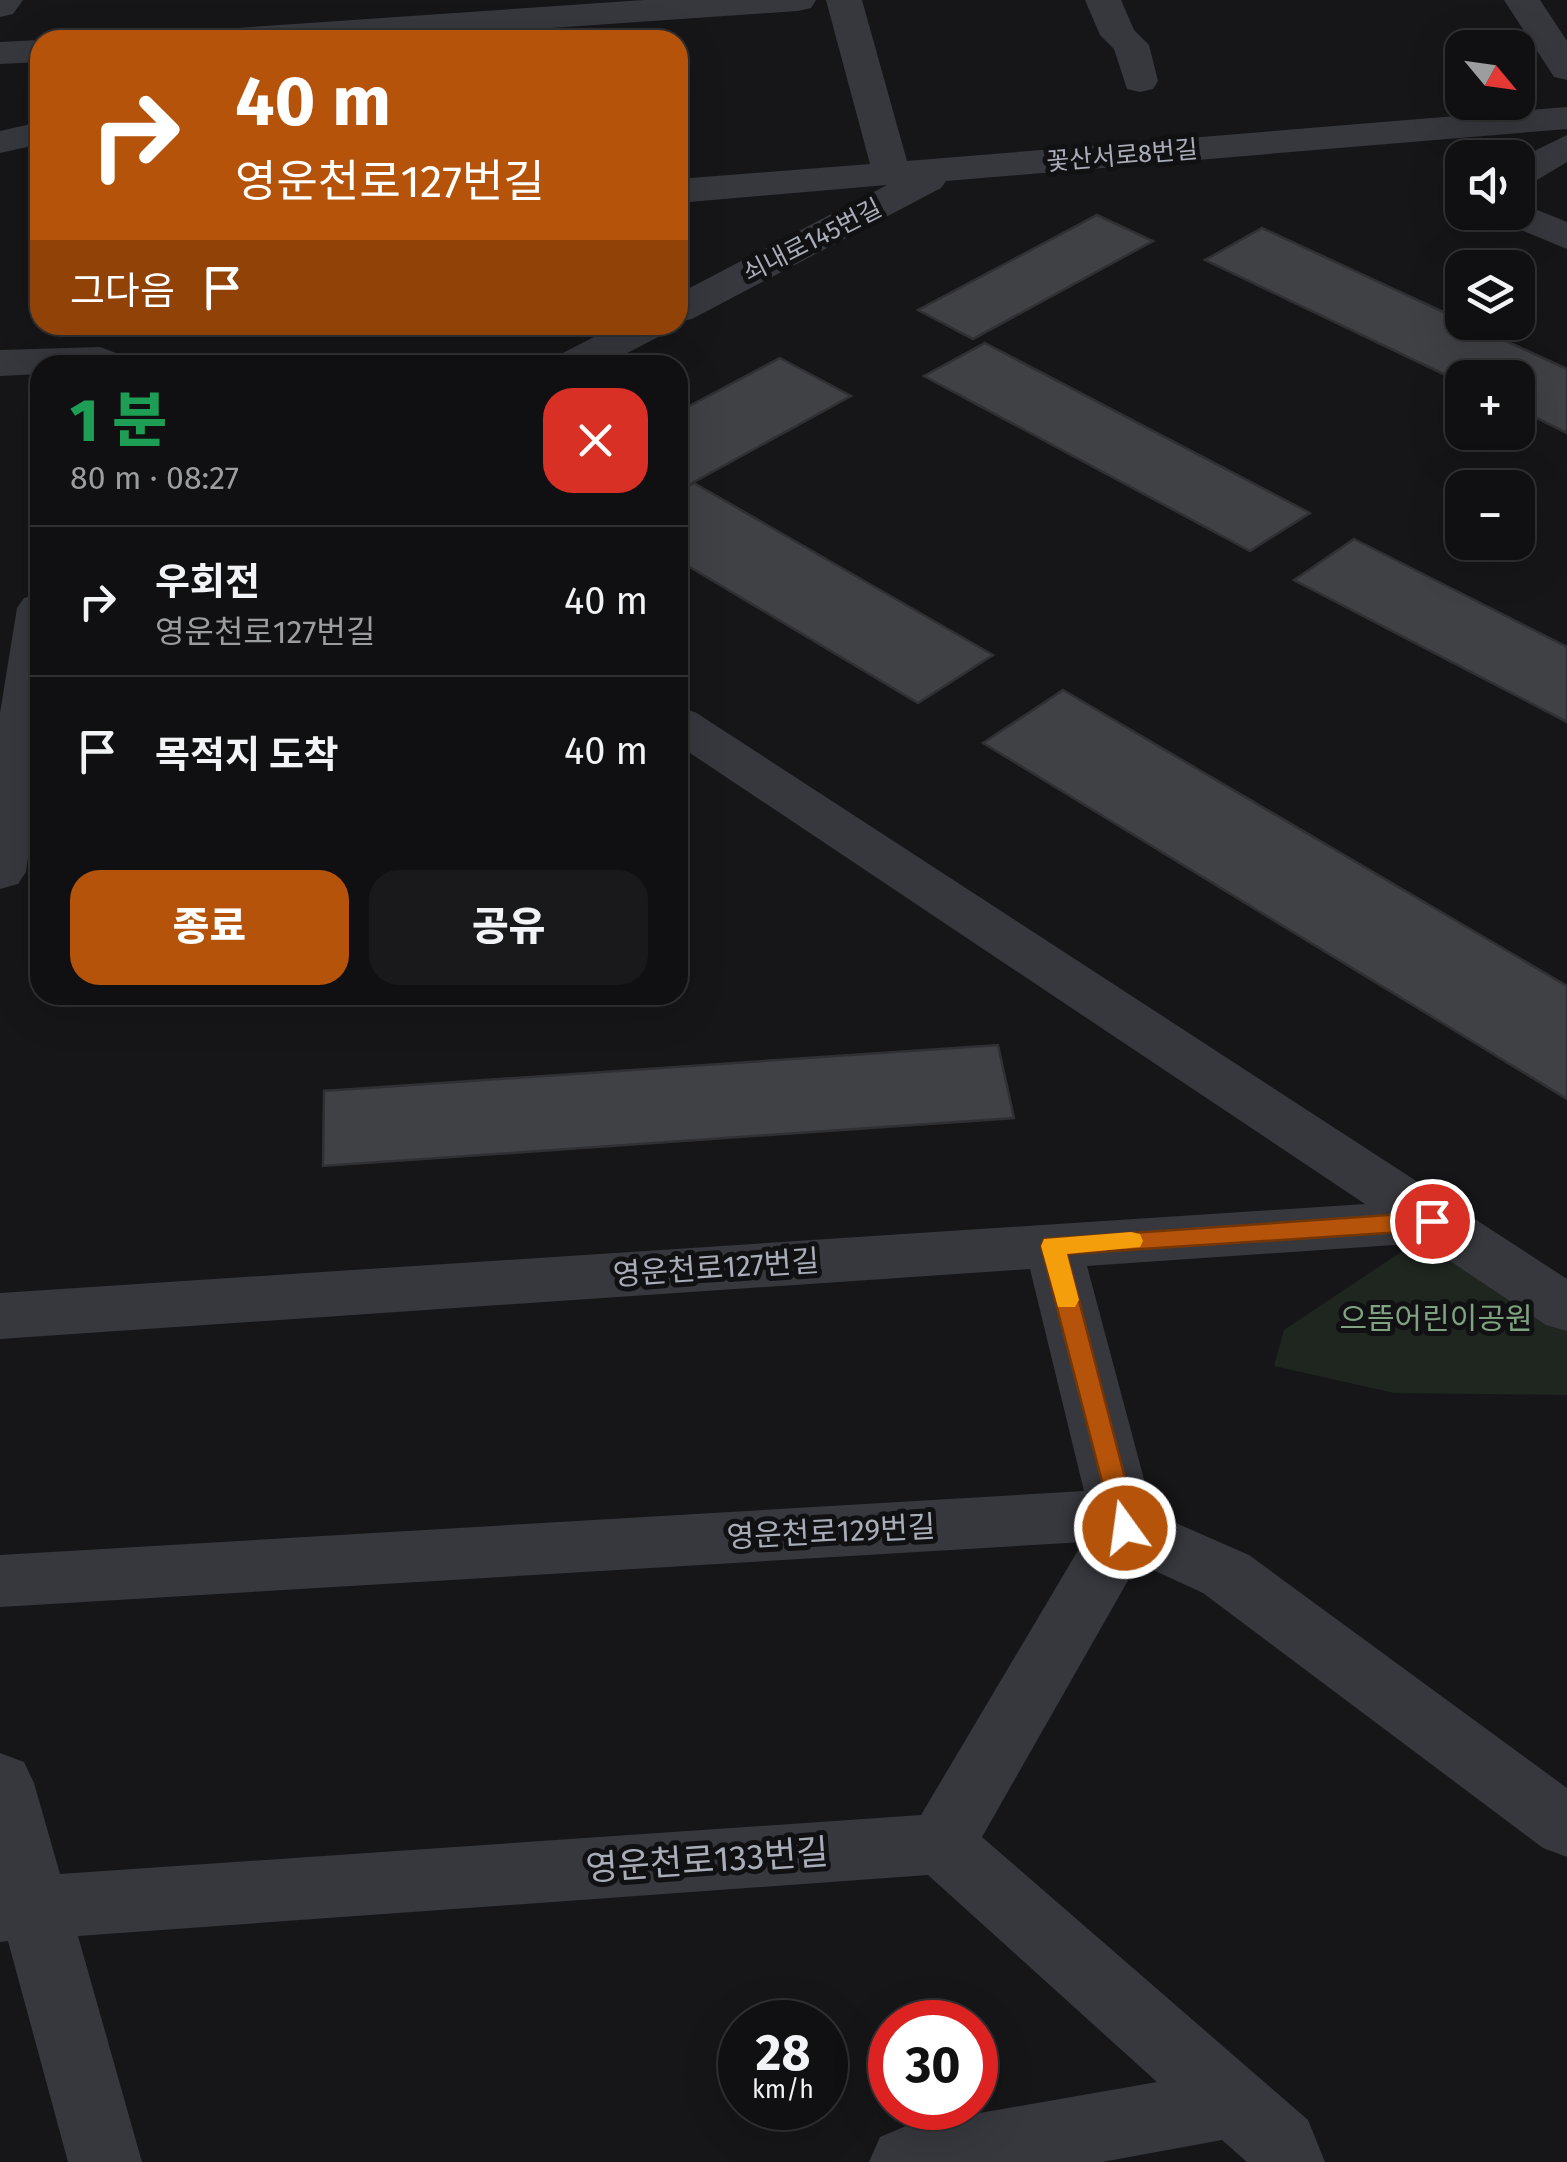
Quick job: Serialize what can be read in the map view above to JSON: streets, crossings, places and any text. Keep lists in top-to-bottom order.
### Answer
{
  "streets": {
    "street": [
      "꽃산서로8번길",
      "쇠내로145번길",
      "영운천로127번길",
      "영운천로129번길",
      "영운천로133번길"
    ]
  },
  "crossings": [
    ["꽃산서로8번길", "쇠내로145번길"]
  ],
  "parks": ["으뜸어린이공원"],
  "north": "bottom right",
  "page": {
    "map_buttons": ["+", "−"],
    "turn": ["40 m", "영운천로127번길"],
    "then": "그다음",
    "heading": ["1 분", "80 m · 08:27"],
    "list": [
      {
        "name": "우회전",
        "note": "영운천로127번길",
        "value": "40 m"
      },
      {
        "name": "목적지 도착",
        "value": "40 m"
      }
    ],
    "buttons": ["종료", "공유"],
    "speed": "28 km/h",
    "limit": "30"
  }
}
